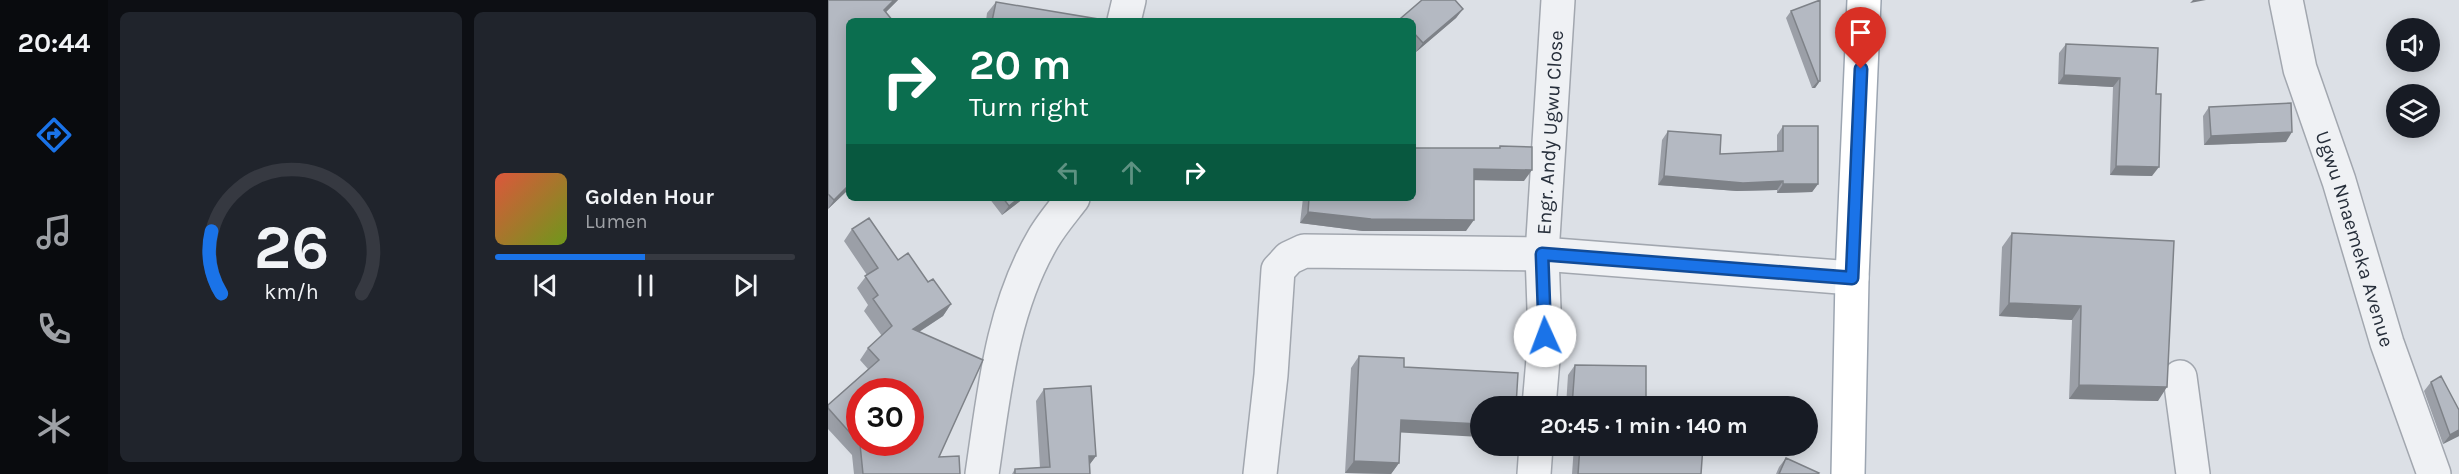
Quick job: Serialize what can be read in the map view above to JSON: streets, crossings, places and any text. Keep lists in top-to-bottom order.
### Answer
{
  "streets": {
    "street": ["Engr. Andy Ugwu Close", "Ugwu Nnaemeka Avenue"]
  },
  "page": {
    "tabs": "20:44",
    "turn": ["20 m", "Turn right"],
    "song": ["Golden Hour", "Lumen"],
    "limit": "30",
    "trip": "20:45 · 1 min · 140 m",
    "gauge": ["26", "km/h"]
  }
}
